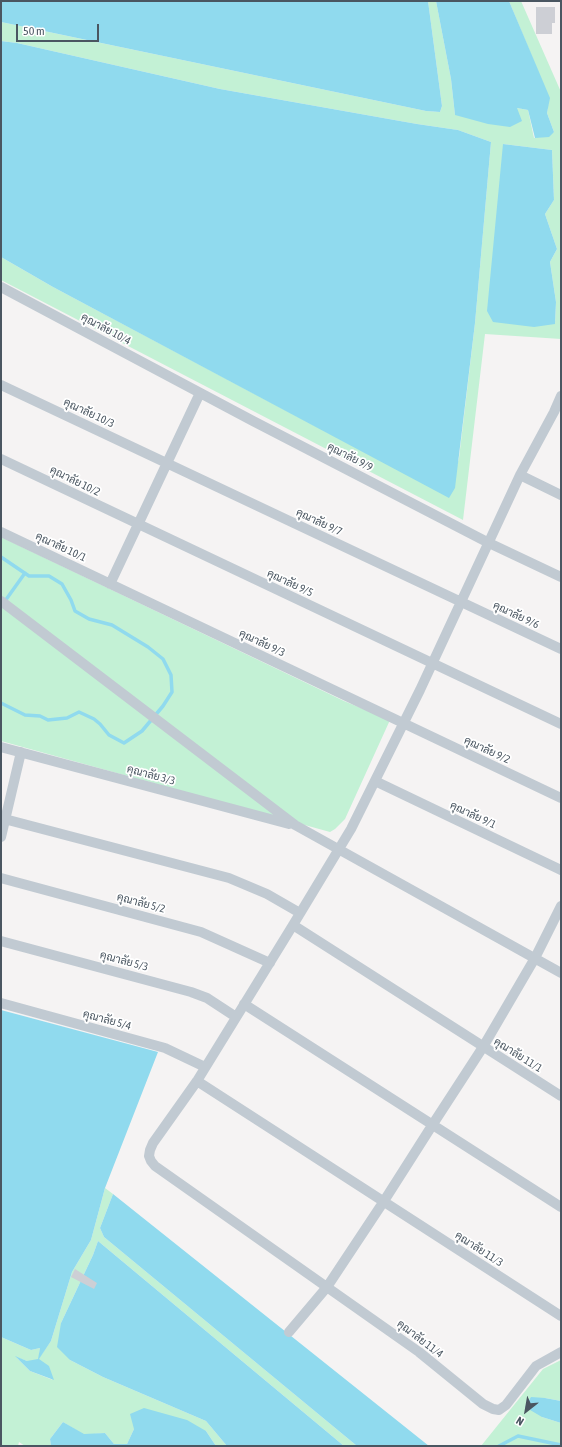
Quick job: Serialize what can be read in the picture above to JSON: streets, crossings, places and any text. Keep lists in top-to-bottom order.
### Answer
{
  "streets": {
    "street": [
      "คุณาลัย 10/4",
      "คุณาลัย 10/3",
      "คุณาลัย 9/9",
      "คุณาลัย 10/2",
      "คุณาลัย 9/7",
      "คุณาลัย 10/1",
      "คุณาลัย 9/5",
      "คุณาลัย 9/6",
      "คุณาลัย 9/3",
      "คุณาลัย 9/2",
      "คุณาลัย 3/3",
      "คุณาลัย 9/1",
      "คุณาลัย 5/2",
      "คุณาลัย 5/3",
      "คุณาลัย 5/4",
      "คุณาลัย 11/1",
      "คุณาลัย 11/3",
      "คุณาลัย 11/4"
    ]
  },
  "crossings": [
    ["คุณาลัย 10/4", "คุณาลัย 9/9"],
    ["คุณาลัย 10/3", "คุณาลัย 9/7"],
    ["คุณาลัย 10/2", "คุณาลัย 9/5"],
    ["คุณาลัย 9/7", "คุณาลัย 9/6"],
    ["คุณาลัย 10/1", "คุณาลัย 9/3"],
    ["คุณาลัย 9/3", "คุณาลัย 9/2"],
    ["คุณาลัย 11/3", "คุณาลัย 11/4"]
  ],
  "scale_bar": "50 m",
  "north": "bottom left"
}
